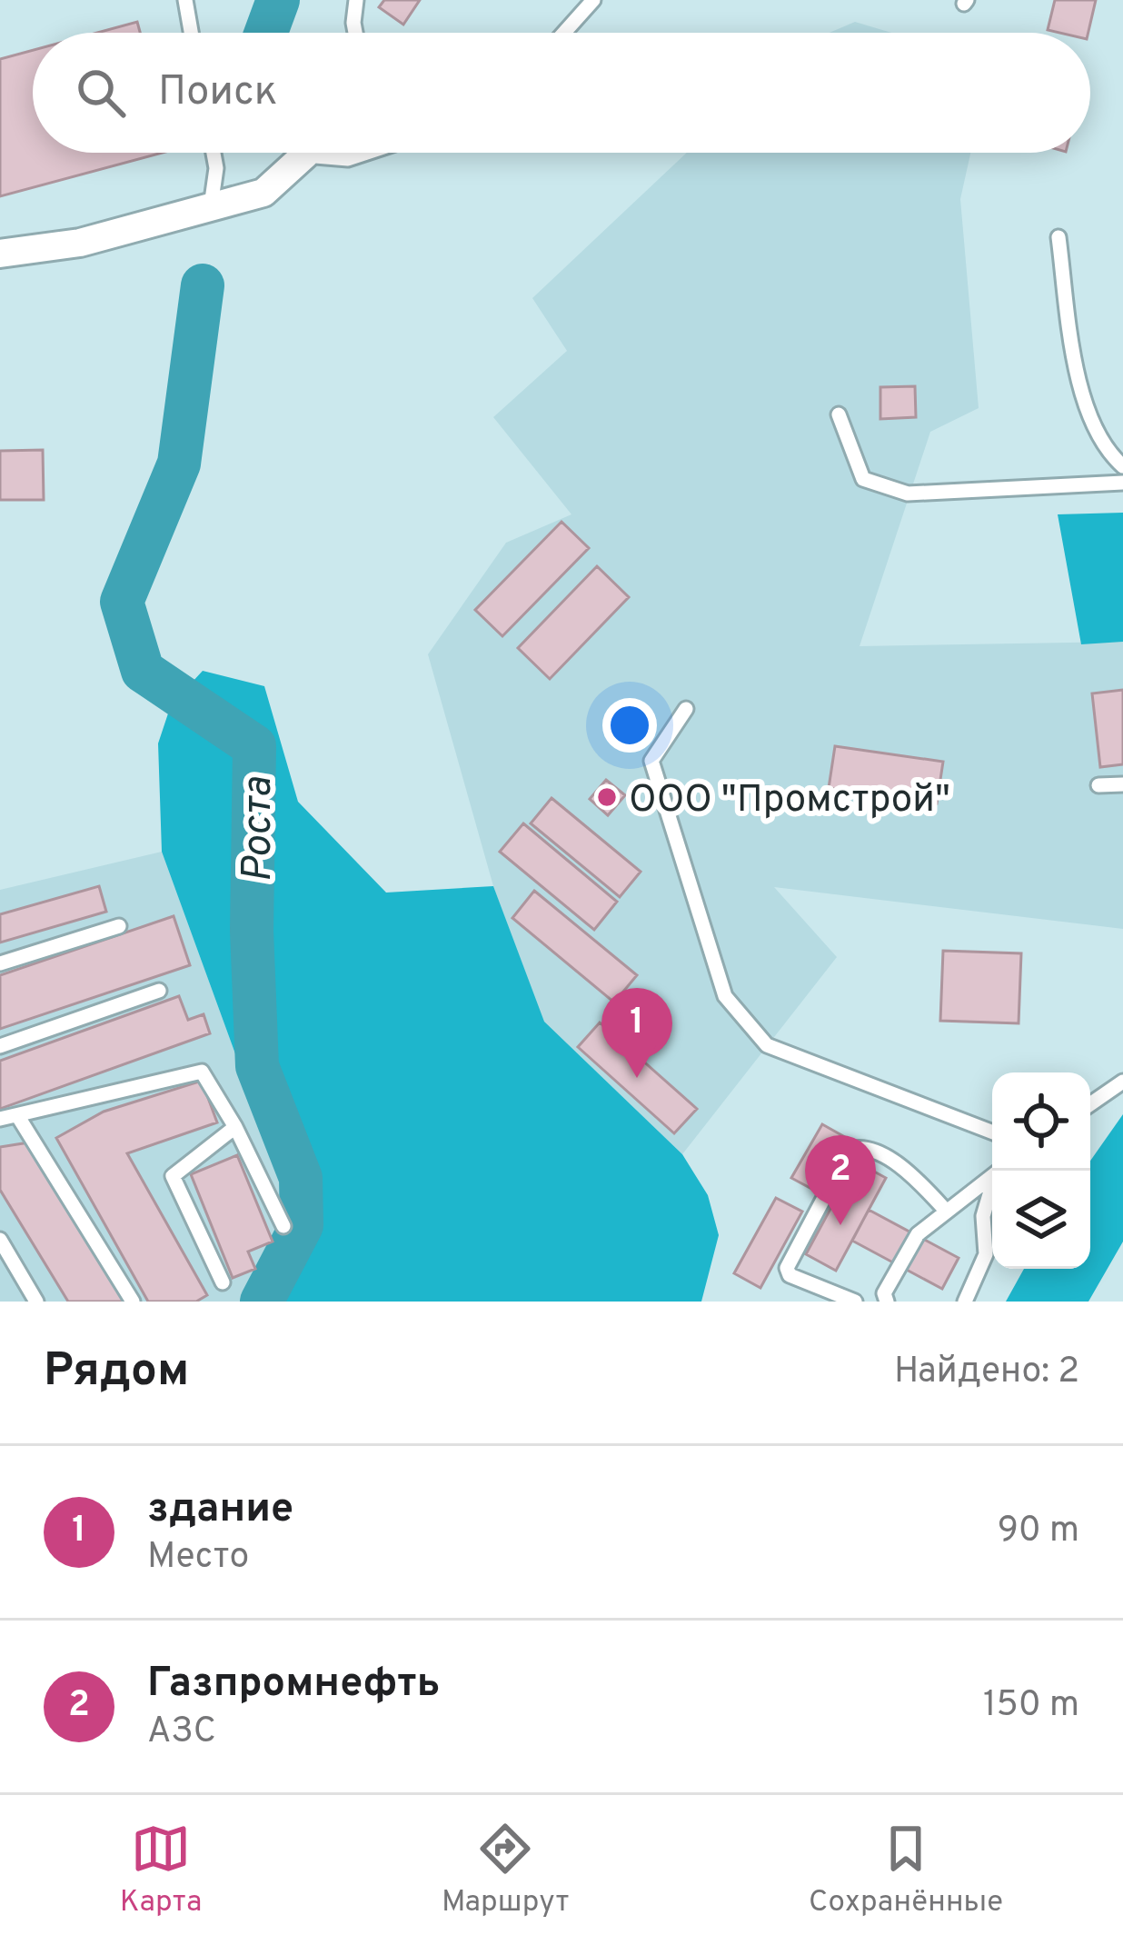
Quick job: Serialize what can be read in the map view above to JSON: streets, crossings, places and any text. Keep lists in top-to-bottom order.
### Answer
{
  "water": ["Роста"],
  "places": ["ООО \"Промстрой\""],
  "page": {
    "search": "Поиск",
    "pins": ["1", "2"],
    "heading": ["Рядом", "Найдено: 2"],
    "list": [
      {
        "mark": "1",
        "name": "здание",
        "note": "Место",
        "value": "90 m"
      },
      {
        "mark": "2",
        "name": "Газпромнефть",
        "note": "АЗС",
        "value": "150 m"
      }
    ],
    "nav": ["Карта", "Маршрут", "Сохранённые"]
  }
}
